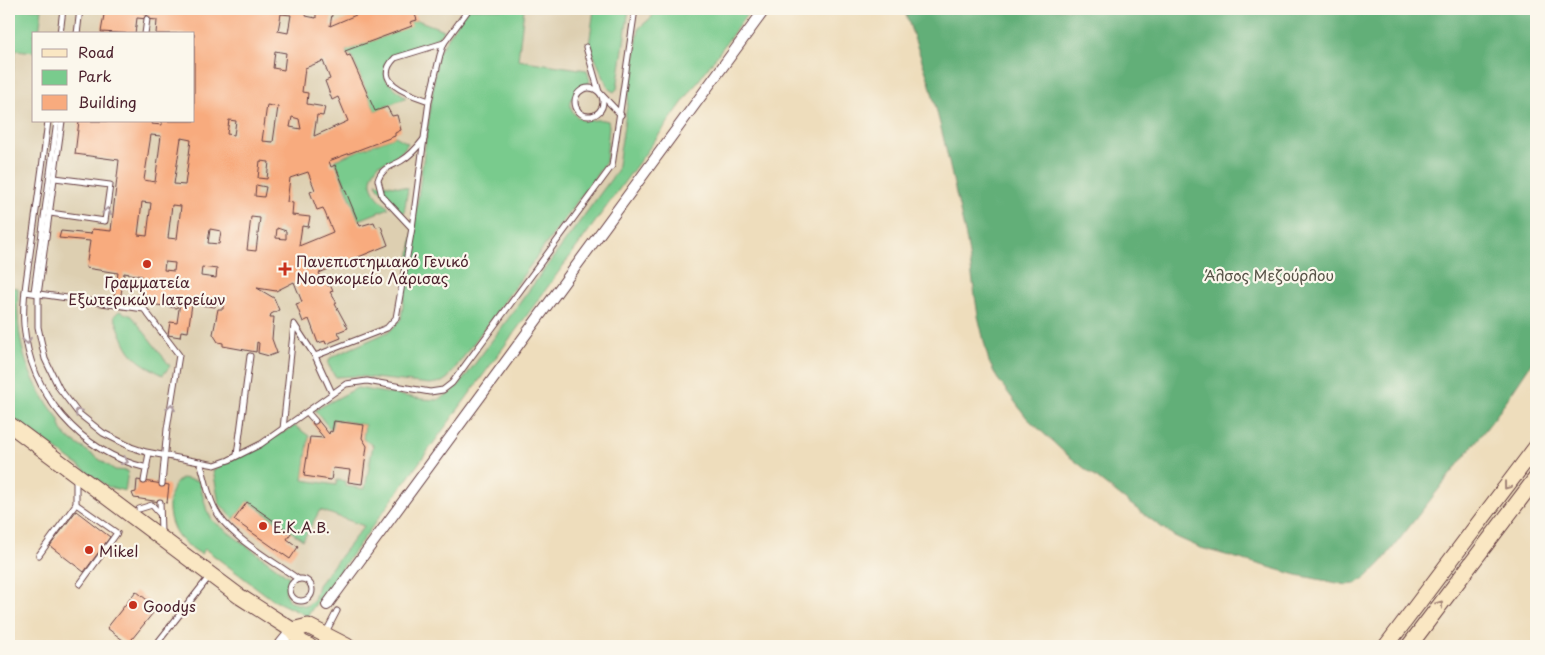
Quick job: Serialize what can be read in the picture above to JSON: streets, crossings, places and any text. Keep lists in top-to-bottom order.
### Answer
{
  "parks": ["Άλσος Μεζούρλου"],
  "places": {
    "other": [
      "Γραμματεία Εξωτερικών Ιατρείων",
      "E.K.A.B.",
      "Mikel",
      "Goodys"
    ],
    "health": ["Πανεπιστημιακό Γενικό Νοσοκομείο Λάρισας"]
  },
  "legend": ["Road", "Park", "Building"]
}
